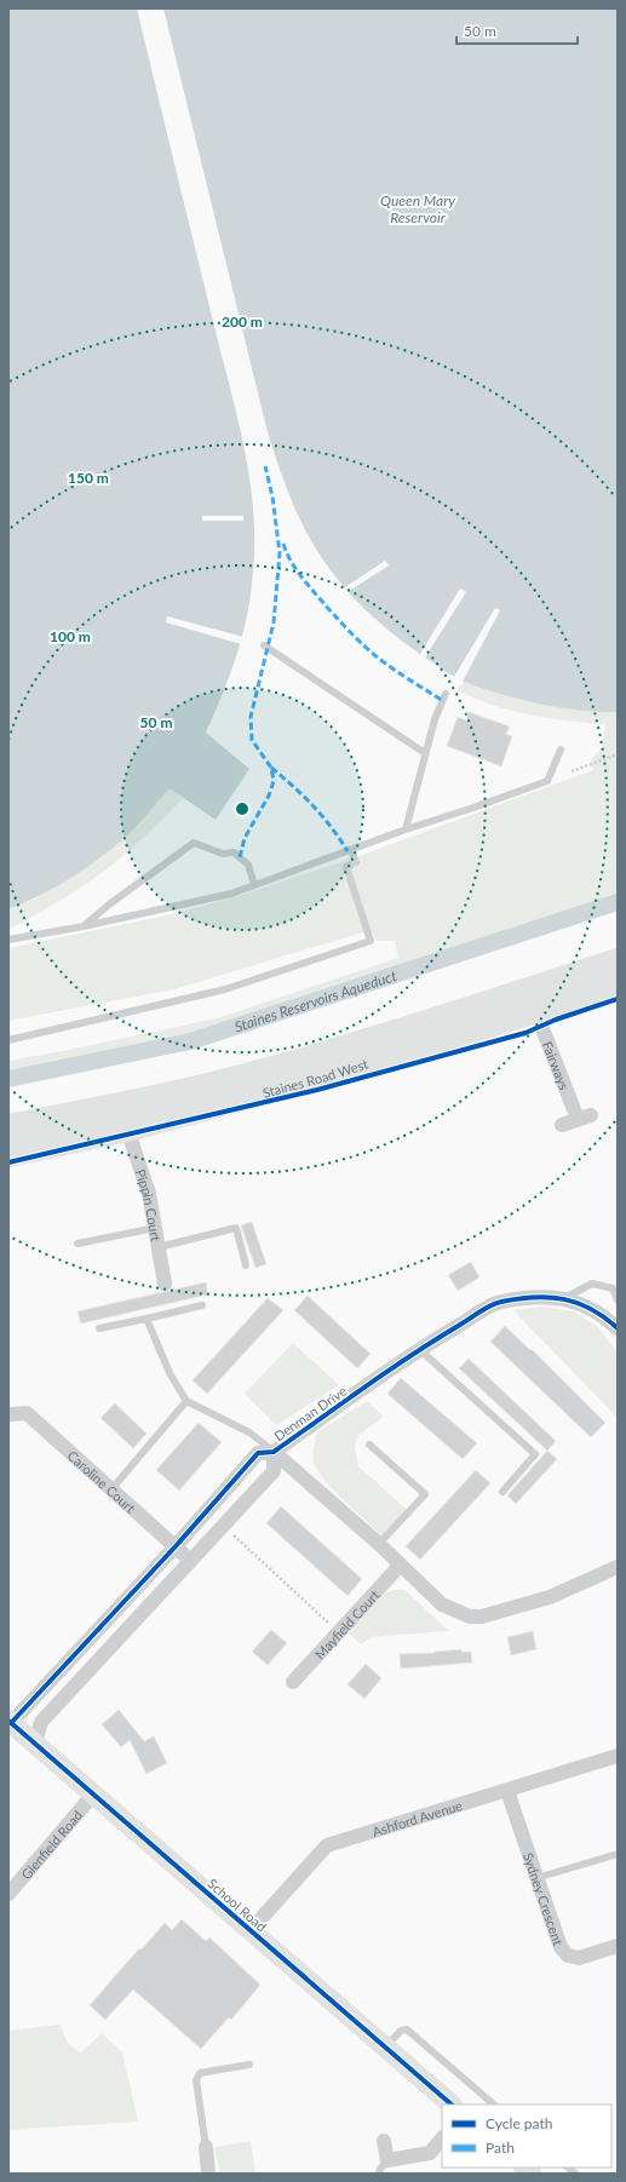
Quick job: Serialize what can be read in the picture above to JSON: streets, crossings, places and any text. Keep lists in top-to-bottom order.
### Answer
{
  "streets": {
    "highway": ["Staines Road West"],
    "main road": ["School Road"],
    "street": [
      "Fairways",
      "Pippin Court",
      "Denman Drive",
      "Caroline Court",
      "Mayfield Court",
      "Ashford Avenue",
      "Glenfield Road",
      "Sydney Crescent"
    ]
  },
  "crossings": [
    ["Fairways", "Staines Road West"],
    ["Staines Road West", "Pippin Court"],
    ["Denman Drive", "Caroline Court"],
    ["Denman Drive", "Mayfield Court"],
    ["Denman Drive", "School Road"],
    ["Ashford Avenue", "Sydney Crescent"],
    ["Ashford Avenue", "School Road"],
    ["Glenfield Road", "School Road"]
  ],
  "water": ["Queen Mary Reservoir", "Staines Reservoirs Aqueduct"],
  "legend": ["Cycle path", "Path"],
  "scale_bar": "50 m",
  "rings": [
    "200 m",
    "150 m",
    "100 m",
    "50 m"
  ]
}
